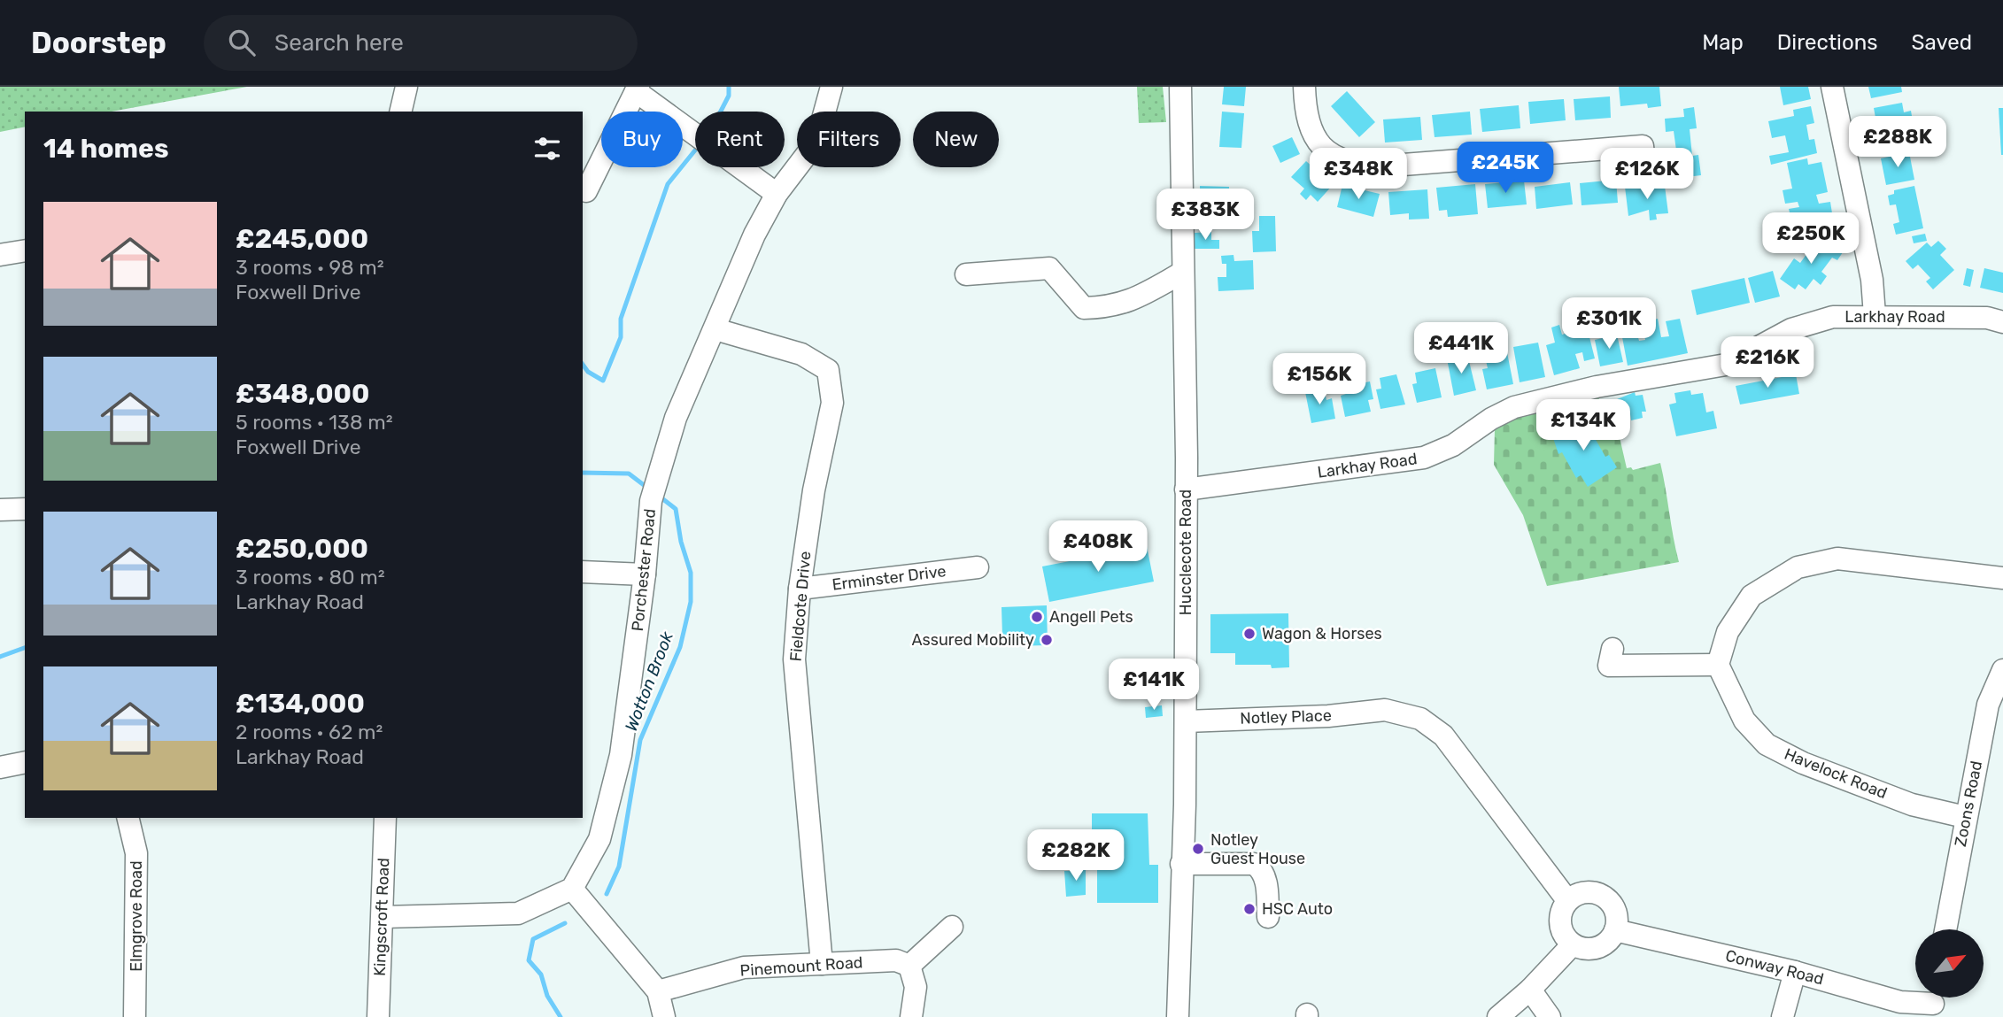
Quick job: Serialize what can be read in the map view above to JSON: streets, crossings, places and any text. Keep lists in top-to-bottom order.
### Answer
{
  "streets": {
    "street": [
      "Larkhay Road",
      "Hucclecote Road",
      "Porchester Road",
      "Erminster Drive",
      "Fieldcote Drive",
      "Notley Place",
      "Havelock Road",
      "Zoons Road",
      "Elmgrove Road",
      "Kingscroft Road",
      "Pinemount Road",
      "Conway Road"
    ]
  },
  "crossings": [
    ["Larkhay Road", "Hucclecote Road"],
    ["Hucclecote Road", "Notley Place"],
    ["Porchester Road", "Fieldcote Drive"],
    ["Erminster Drive", "Fieldcote Drive"],
    ["Fieldcote Drive", "Pinemount Road"],
    ["Notley Place", "Conway Road"],
    ["Havelock Road", "Zoons Road"]
  ],
  "water": ["Wotton Brook"],
  "places": [
    "Angell Pets",
    "Wagon & Horses",
    "Assured Mobility",
    "Notley Guest House",
    "HSC Auto"
  ],
  "north": "top right",
  "page": {
    "header": "Doorstep",
    "search": "Search here",
    "nav": ["Map", "Directions", "Saved"],
    "chip": [
      "Buy",
      "Rent",
      "Filters",
      "New"
    ],
    "heading": "14 homes",
    "price": [
      "£288K",
      "£245K",
      "£348K",
      "£126K",
      "£383K",
      "£250K",
      "£301K",
      "£441K",
      "£216K",
      "£156K",
      "£134K",
      "£408K",
      "£141K",
      "£282K"
    ],
    "list": [
      {
        "name": "£245,000",
        "note": "3 rooms · 98 m² · Foxwell Drive"
      },
      {
        "name": "£348,000",
        "note": "5 rooms · 138 m² · Foxwell Drive"
      },
      {
        "name": "£250,000",
        "note": "3 rooms · 80 m² · Larkhay Road"
      },
      {
        "name": "£134,000",
        "note": "2 rooms · 62 m² · Larkhay Road"
      }
    ]
  }
}
